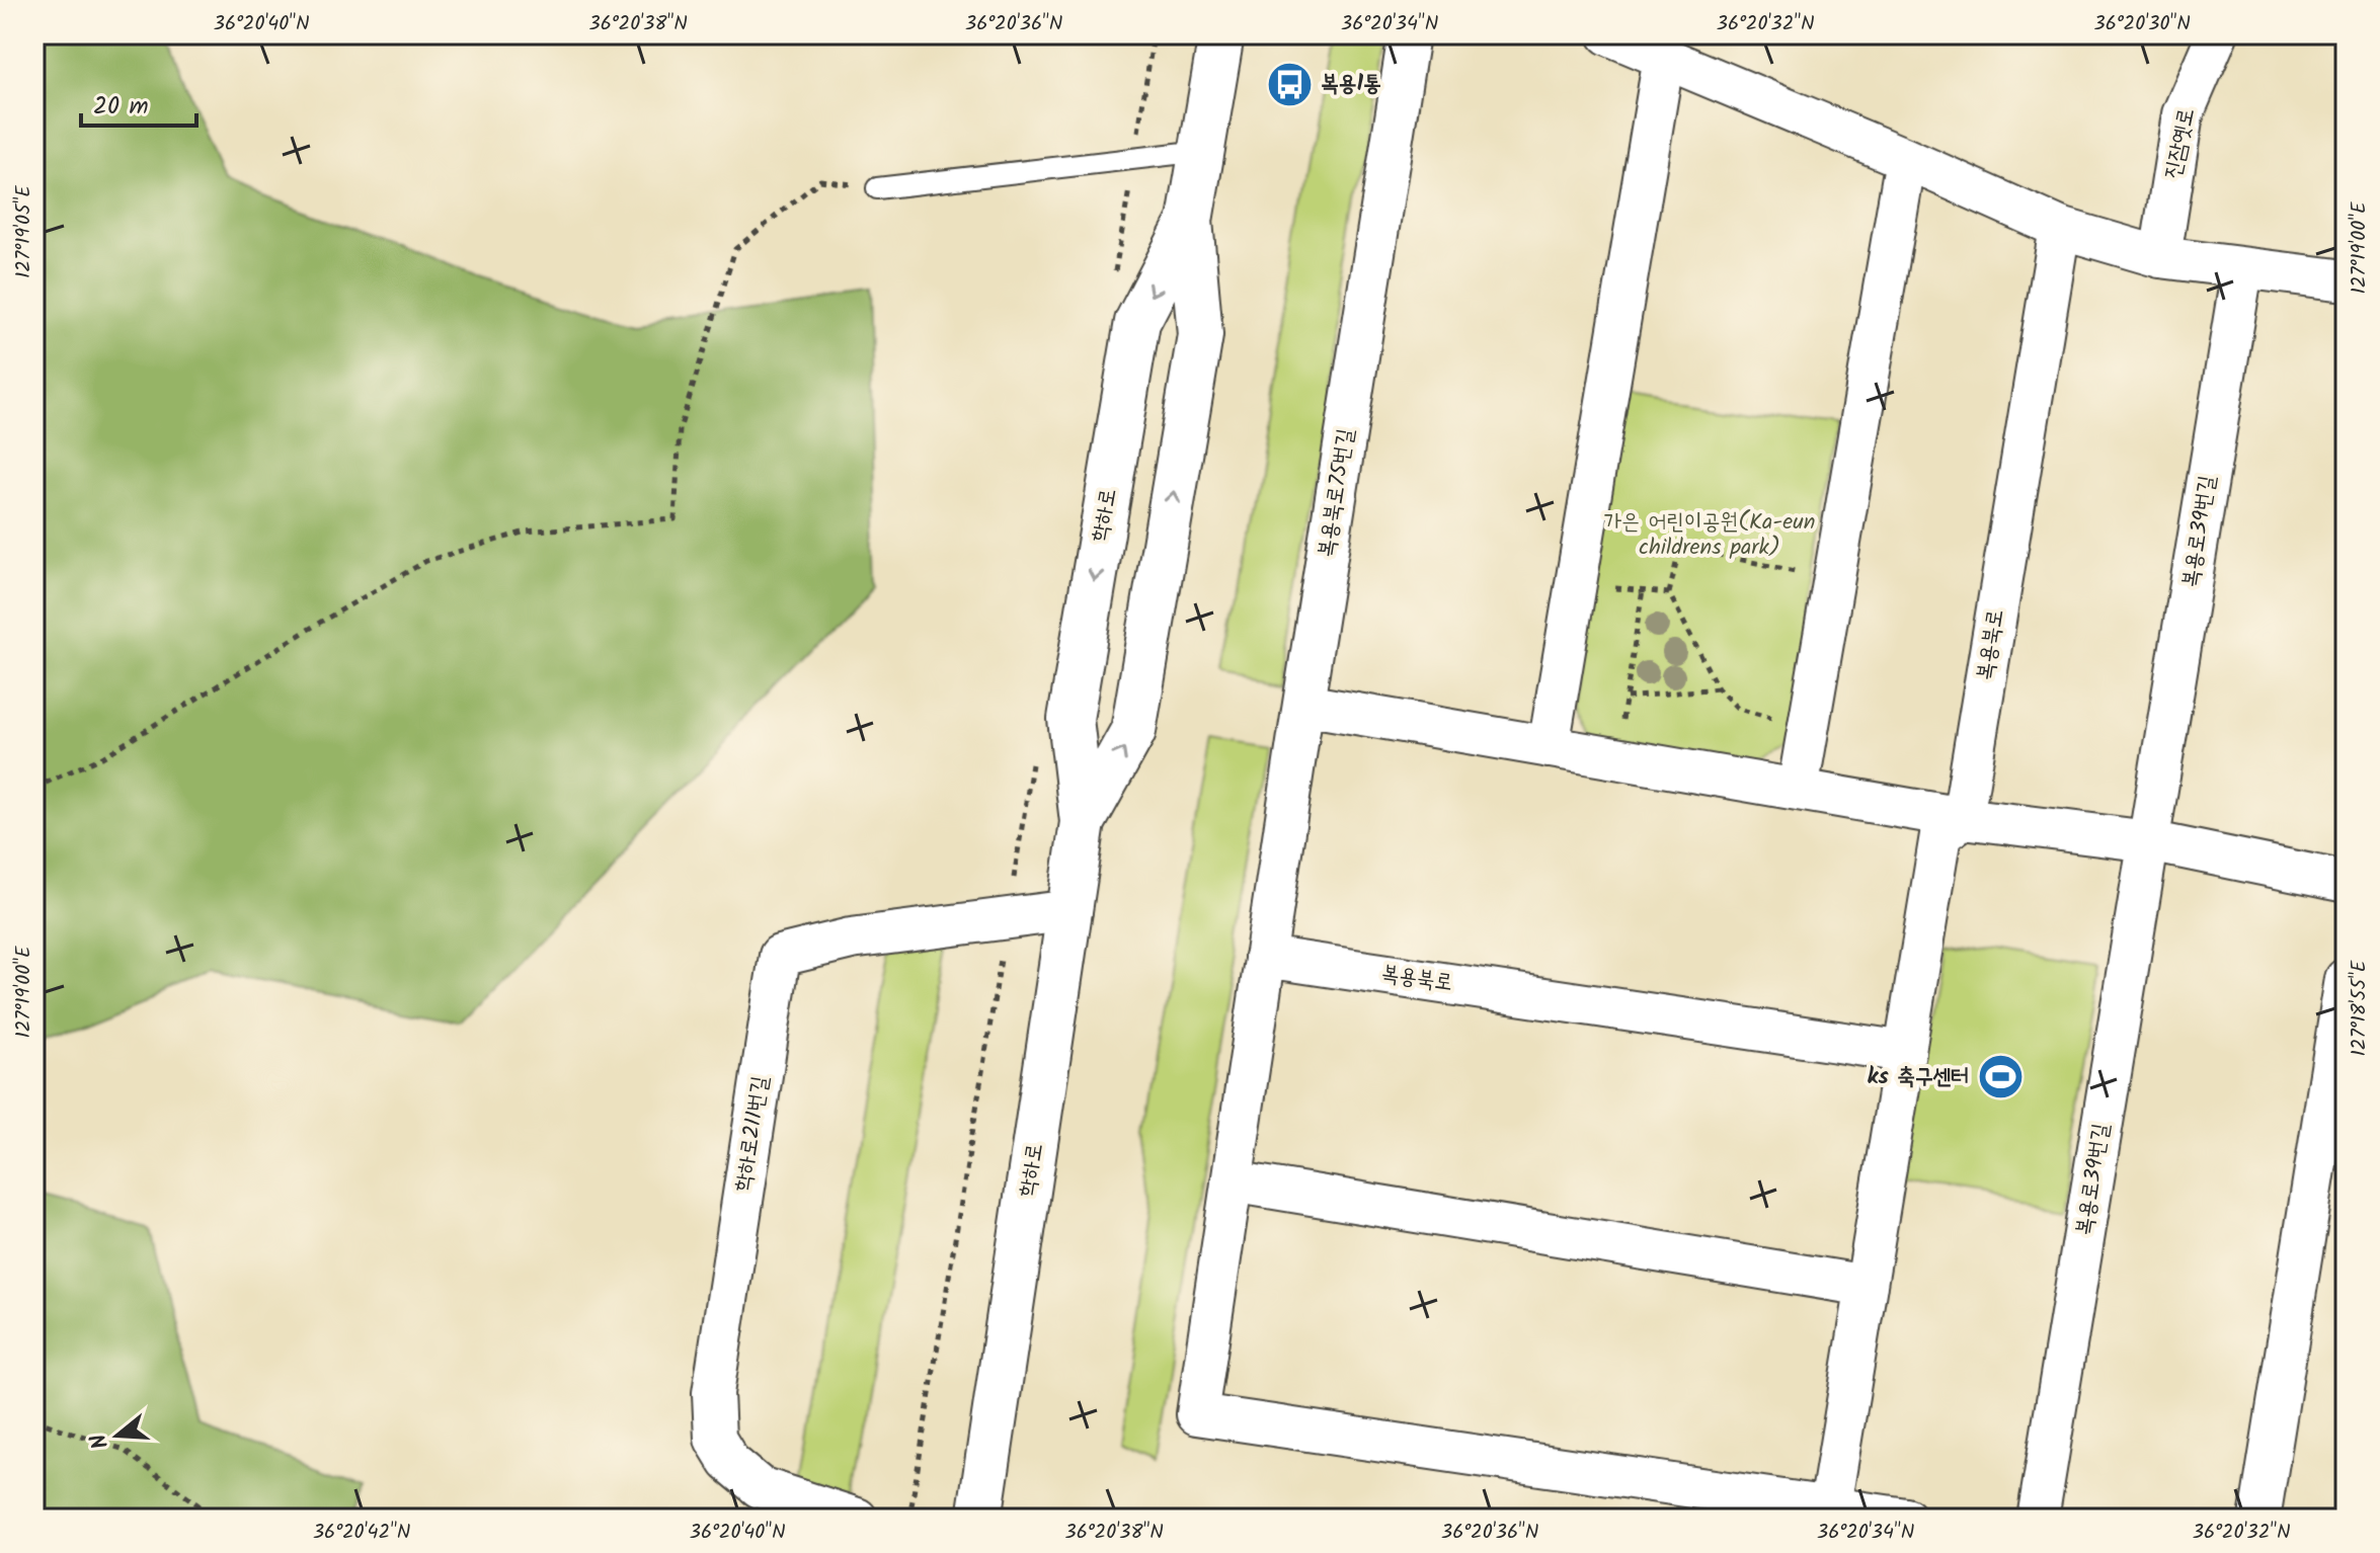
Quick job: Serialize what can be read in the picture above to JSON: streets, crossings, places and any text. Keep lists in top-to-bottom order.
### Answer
{
  "streets": {
    "street": [
      "진잠옛로",
      "복용북로75번길",
      "학하로",
      "복용로39번길",
      "복용북로",
      "학하로211번길"
    ]
  },
  "crossings": [
    ["복용북로75번길", "복용북로"],
    ["학하로", "학하로211번길"]
  ],
  "parks": ["가은 어린이공원(Ka-eun childrens park)"],
  "places": {
    "bus stop": ["복용1통"],
    "sports": ["ks 축구센터"]
  },
  "scale_bar": "20 m",
  "north": "left",
  "coordinates": [
    "36°20'40\"N",
    "36°20'38\"N",
    "36°20'36\"N",
    "36°20'34\"N",
    "36°20'32\"N",
    "36°20'30\"N",
    "127°19'05\"E",
    "127°19'00\"E",
    "127°18'55\"E",
    "36°20'42\"N"
  ]
}
